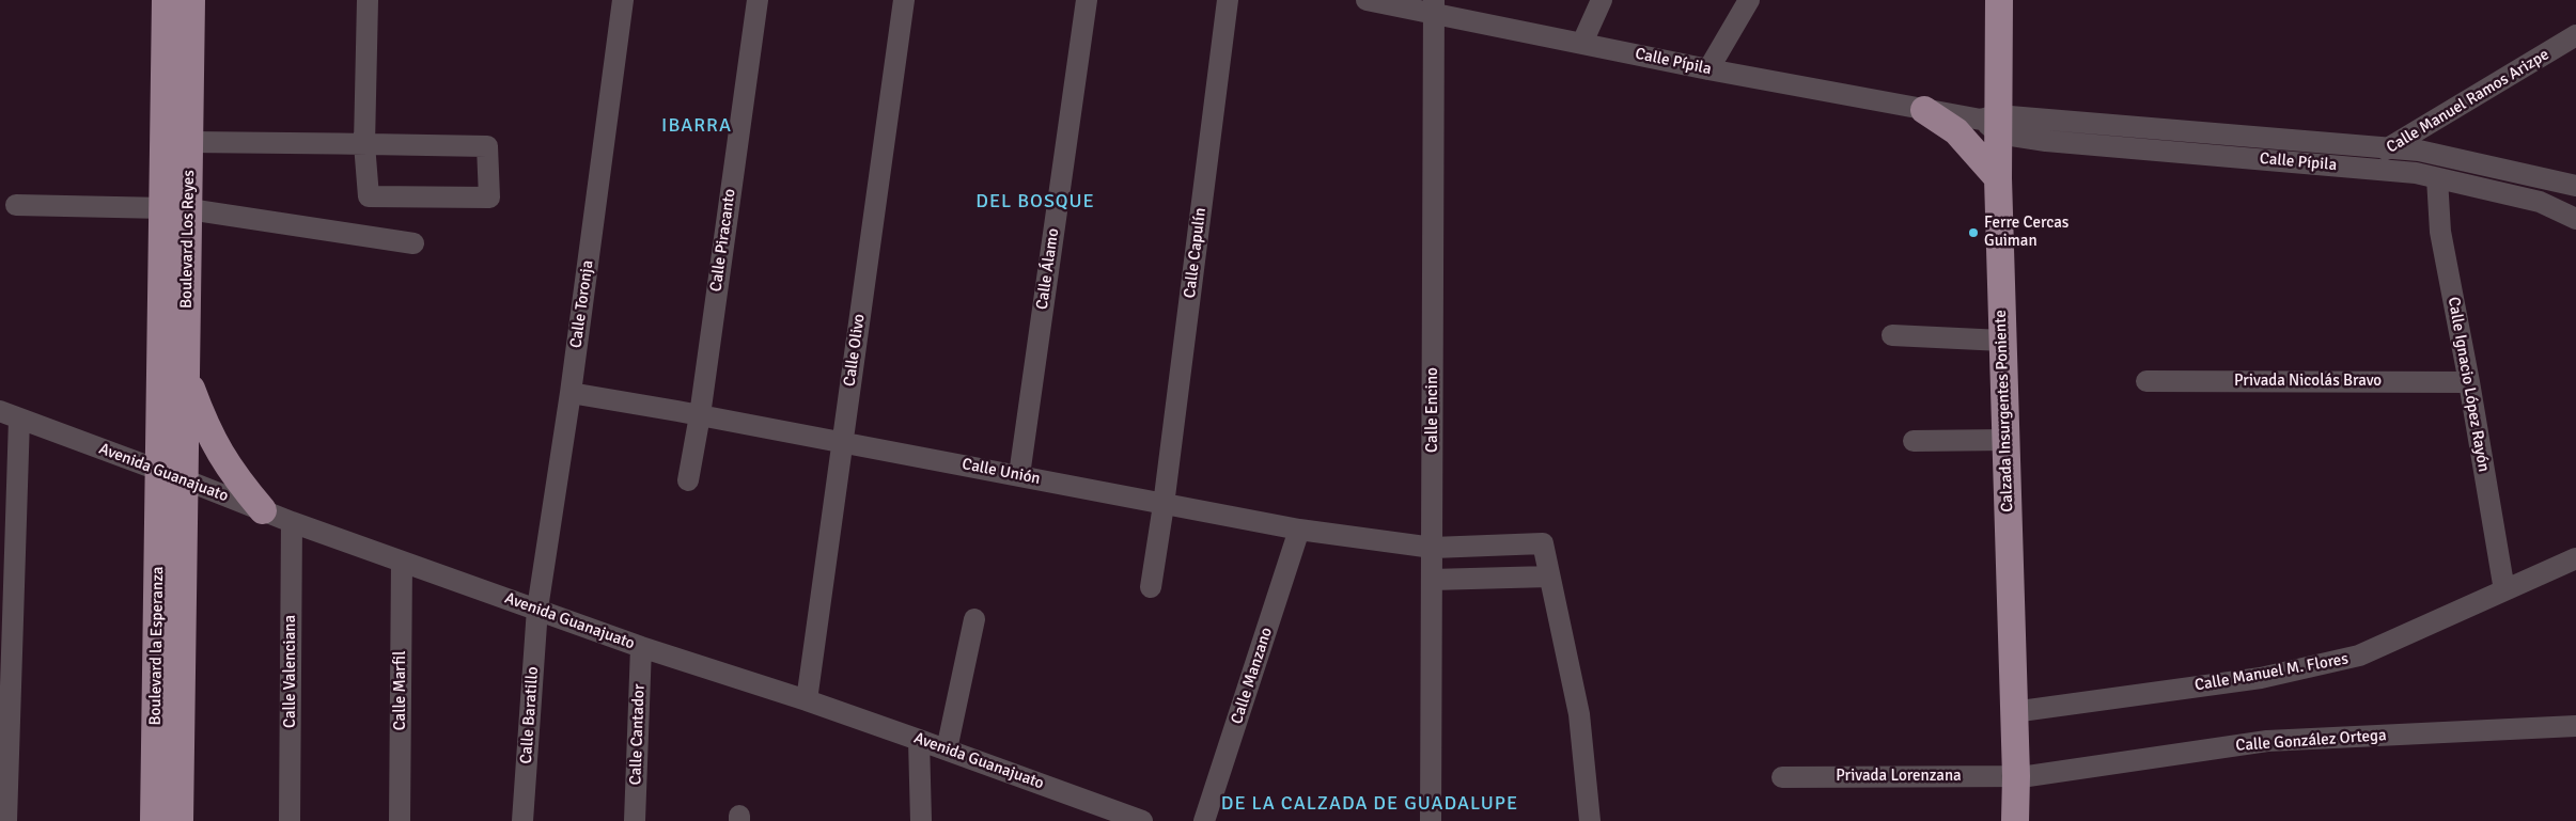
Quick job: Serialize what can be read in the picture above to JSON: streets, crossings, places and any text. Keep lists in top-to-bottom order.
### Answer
{
  "streets": {
    "main road": ["Boulevard Los Reyes", "Calzada Insurgentes Poniente", "Boulevard la Esperanza"],
    "street": [
      "Calle Pípila",
      "Calle Manuel Ramos Arizpe",
      "Calle Piracanto",
      "Calle Capulín",
      "Calle Álamo",
      "Calle Toronja",
      "Calle Olivo",
      "Privada Nicolás Bravo",
      "Calle Ignacio López Rayón",
      "Calle Encino",
      "Calle Unión",
      "Avenida Guanajuato",
      "Calle Valenciana",
      "Calle Manuel M. Flores",
      "Calle Manzano",
      "Calle Marfil",
      "Calle Baratillo",
      "Calle Cantador",
      "Calle González Ortega",
      "Privada Lorenzana"
    ]
  },
  "crossings": [
    ["Calle Pípila", "Calle Manuel Ramos Arizpe"],
    ["Calle Pípila", "Calle Ignacio López Rayón"],
    ["Calle Pípila", "Calle Encino"],
    ["Calle Pípila", "Calzada Insurgentes Poniente"],
    ["Boulevard Los Reyes", "Avenida Guanajuato"],
    ["Boulevard Los Reyes", "Boulevard la Esperanza"],
    ["Calle Piracanto", "Calle Unión"],
    ["Calle Capulín", "Calle Unión"],
    ["Calle Álamo", "Calle Unión"],
    ["Calle Toronja", "Calle Unión"],
    ["Calle Toronja", "Avenida Guanajuato"],
    ["Calle Toronja", "Calle Baratillo"],
    ["Calle Olivo", "Calle Unión"],
    ["Calle Olivo", "Avenida Guanajuato"],
    ["Privada Nicolás Bravo", "Calle Ignacio López Rayón"],
    ["Calle Ignacio López Rayón", "Calle Manuel M. Flores"],
    ["Calle Encino", "Calle Unión"],
    ["Calzada Insurgentes Poniente", "Calle Manuel M. Flores"],
    ["Calzada Insurgentes Poniente", "Calle González Ortega"],
    ["Calzada Insurgentes Poniente", "Privada Lorenzana"],
    ["Calle Unión", "Calle Manzano"],
    ["Avenida Guanajuato", "Boulevard la Esperanza"],
    ["Avenida Guanajuato", "Calle Valenciana"],
    ["Avenida Guanajuato", "Calle Marfil"],
    ["Avenida Guanajuato", "Calle Baratillo"],
    ["Avenida Guanajuato", "Calle Cantador"],
    ["Calle González Ortega", "Privada Lorenzana"]
  ],
  "districts": ["IBARRA", "DEL BOSQUE", "DE LA CALZADA DE GUADALUPE"],
  "places": ["Ferre Cercas Guiman"]
}
